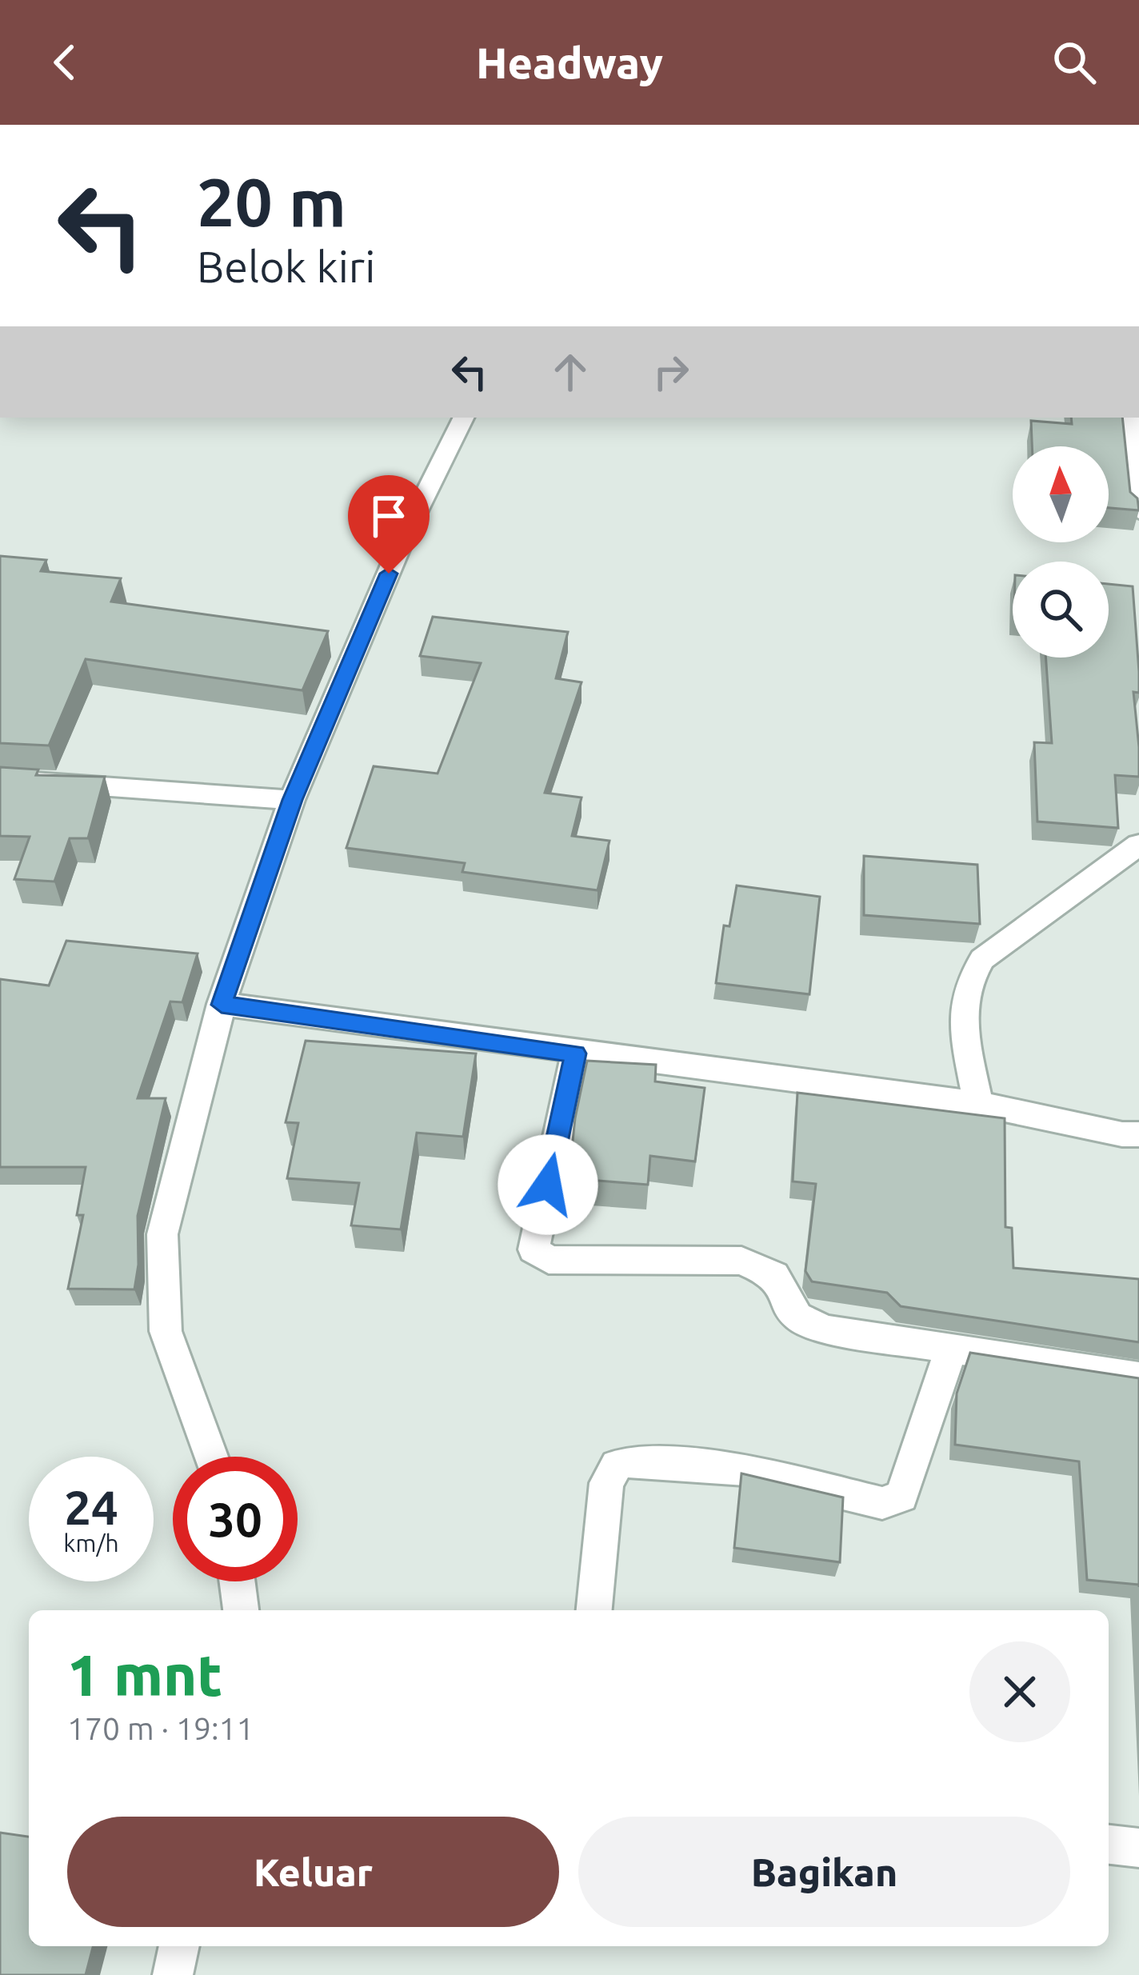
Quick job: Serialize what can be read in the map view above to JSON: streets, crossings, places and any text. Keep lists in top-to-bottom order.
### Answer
{
  "north": "top",
  "page": {
    "header": "Headway",
    "turn": ["20 m", "Belok kiri"],
    "speed": "24 km/h",
    "limit": "30",
    "heading": ["1 mnt", "170 m · 19:11"],
    "buttons": ["Keluar", "Bagikan"]
  }
}
